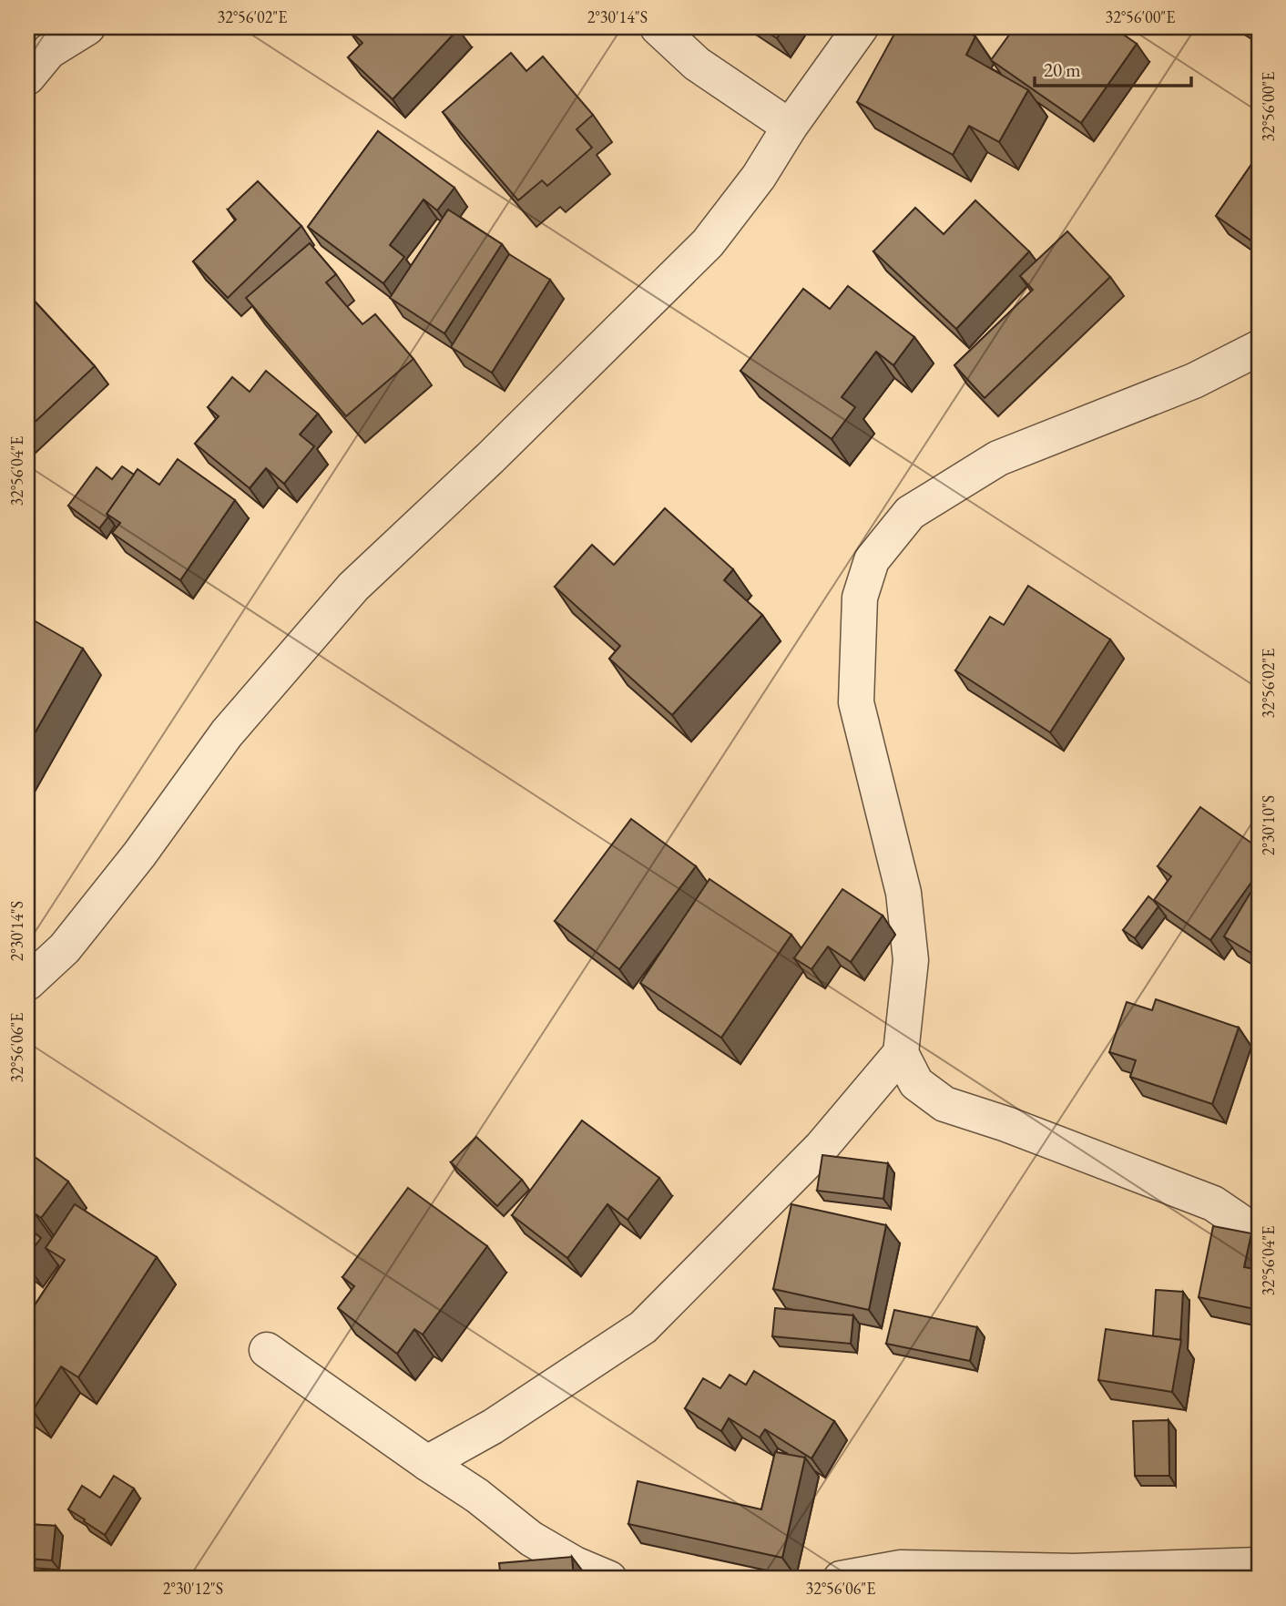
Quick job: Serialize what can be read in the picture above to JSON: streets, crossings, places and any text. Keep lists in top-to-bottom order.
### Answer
{
  "scale_bar": "20 m",
  "coordinates": [
    "32°56'02\"E",
    "2°30'14\"S",
    "32°56'00\"E",
    "32°56'04\"E",
    "2°30'10\"S",
    "32°56'06\"E",
    "2°30'12\"S"
  ]
}
